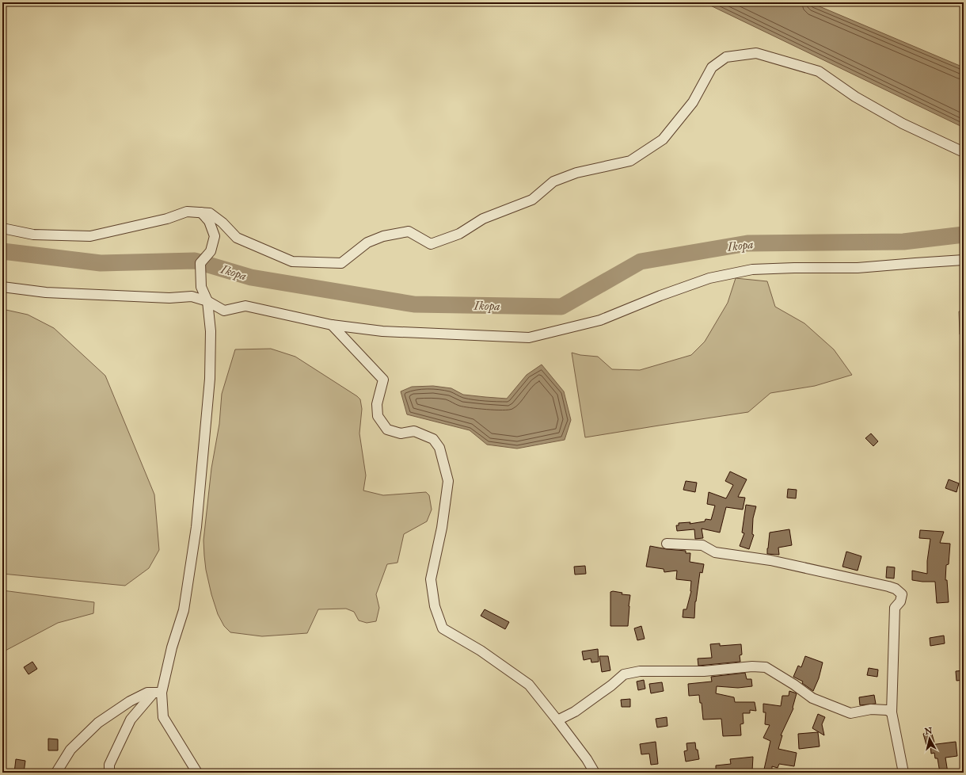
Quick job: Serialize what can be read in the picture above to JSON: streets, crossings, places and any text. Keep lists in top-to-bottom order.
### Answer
{
  "water": ["Ikopa"],
  "north": "top"
}
